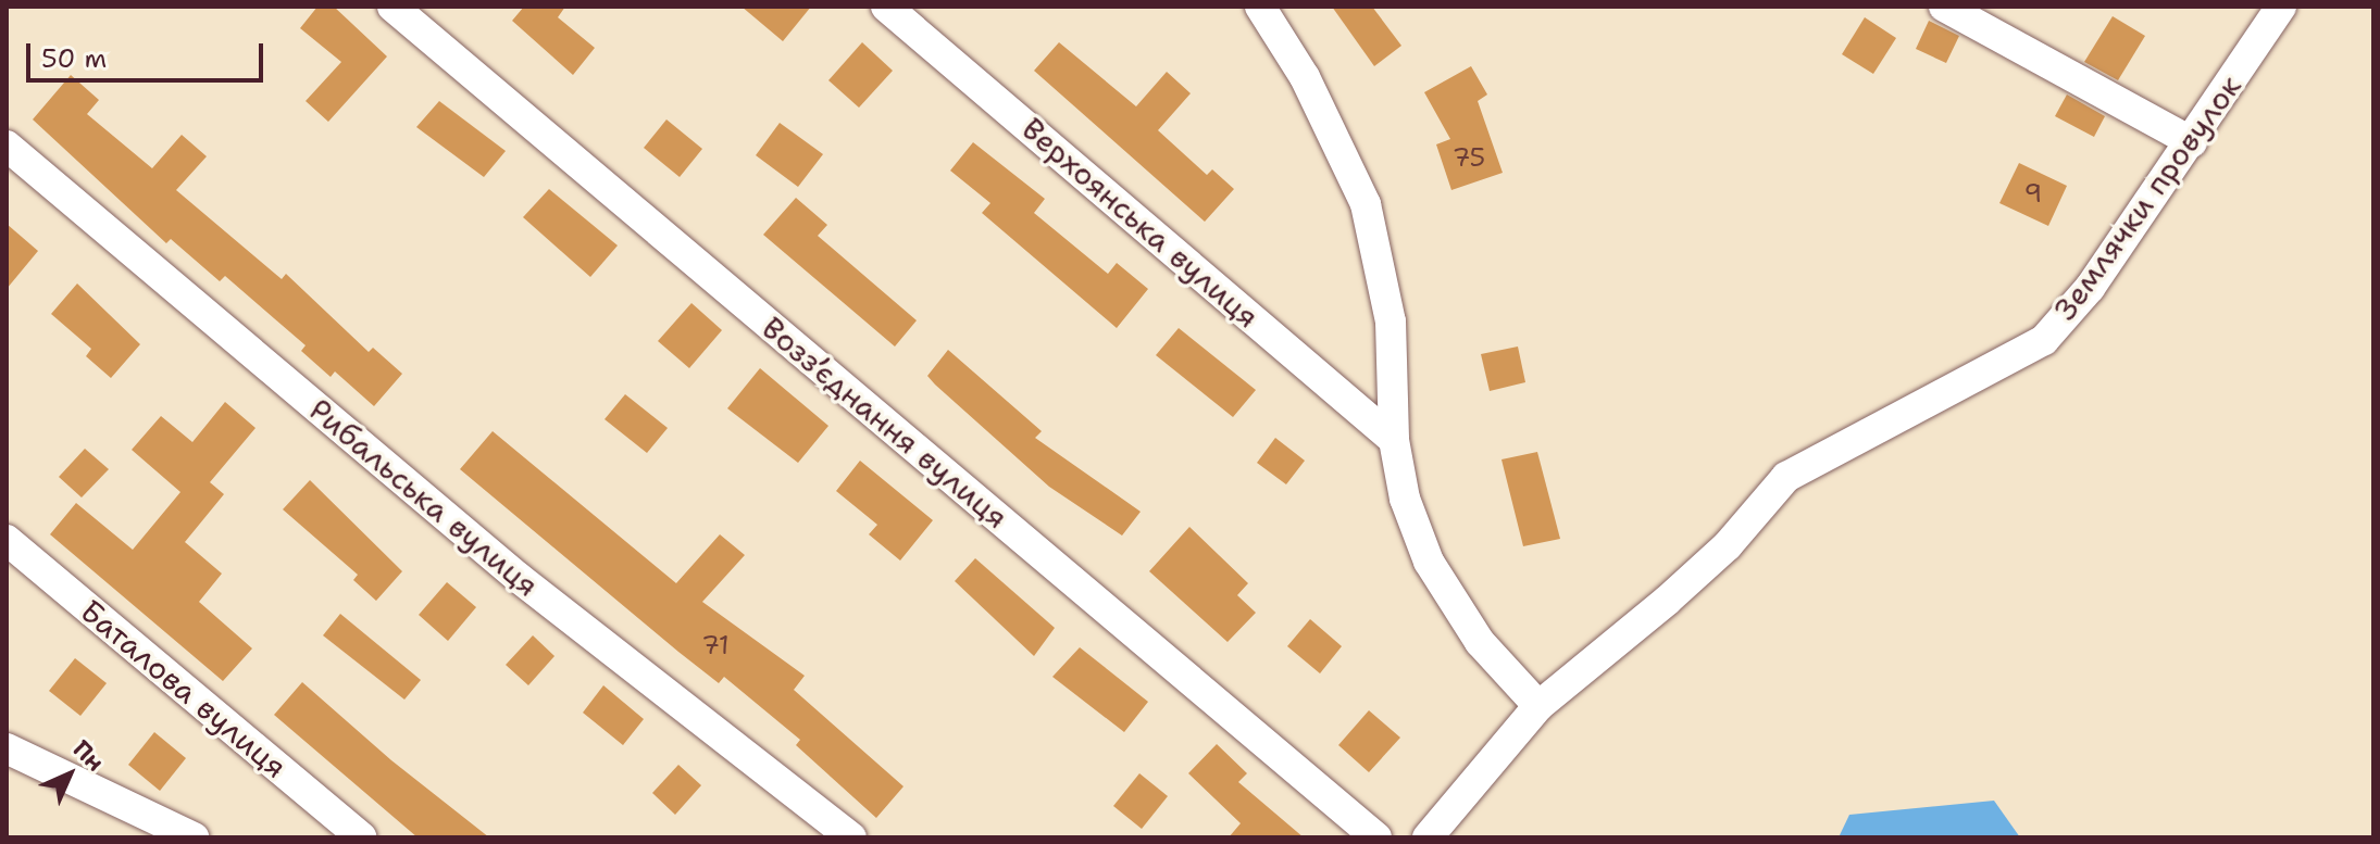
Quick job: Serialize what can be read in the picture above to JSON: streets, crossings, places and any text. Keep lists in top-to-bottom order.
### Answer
{
  "streets": {
    "street": [
      "Землячки провулок",
      "Верхоянська вулиця",
      "Возз’єднання вулиця",
      "Рибальська вулиця",
      "Баталова вулиця"
    ]
  },
  "house_numbers": ["75", "9", "71"],
  "scale_bar": "50 m",
  "north": "top right"
}
